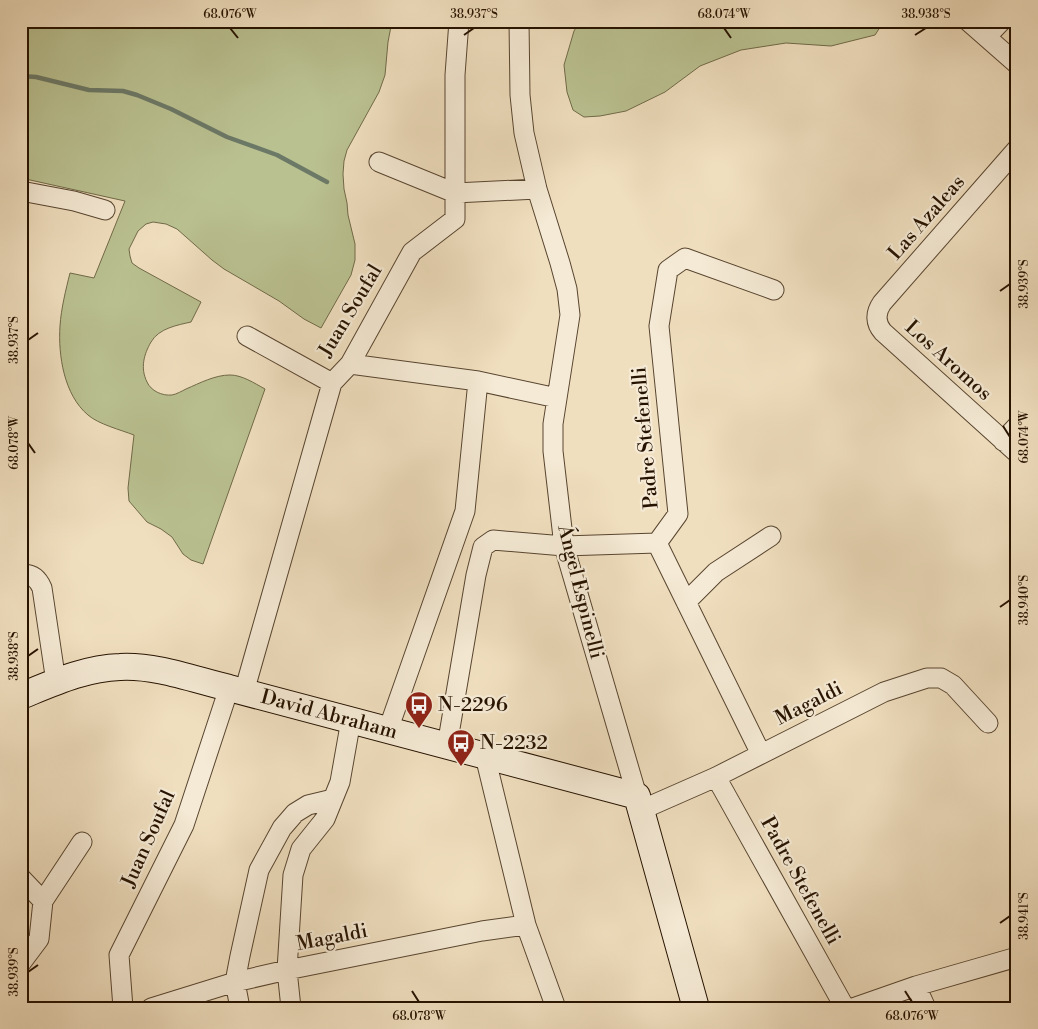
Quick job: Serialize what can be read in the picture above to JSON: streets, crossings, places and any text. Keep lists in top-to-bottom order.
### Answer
{
  "streets": {
    "main road": ["Ángel Espinelli", "David Abraham"],
    "street": [
      "Las Azaleas",
      "Juan Soufal",
      "Los Aromos",
      "Padre Stefenelli",
      "Magaldi"
    ]
  },
  "crossings": [
    ["Las Azaleas", "Los Aromos"],
    ["Juan Soufal", "David Abraham"],
    ["Padre Stefenelli", "Magaldi"],
    ["Ángel Espinelli", "Magaldi"],
    ["Ángel Espinelli", "David Abraham"],
    ["Magaldi", "David Abraham"]
  ],
  "places": {
    "bus stop": ["N-2296", "N-2232"]
  },
  "coordinates": [
    "68.076°W",
    "38.937°S",
    "68.074°W",
    "38.938°S",
    "38.939°S",
    "68.078°W",
    "38.940°S",
    "38.941°S"
  ]
}
